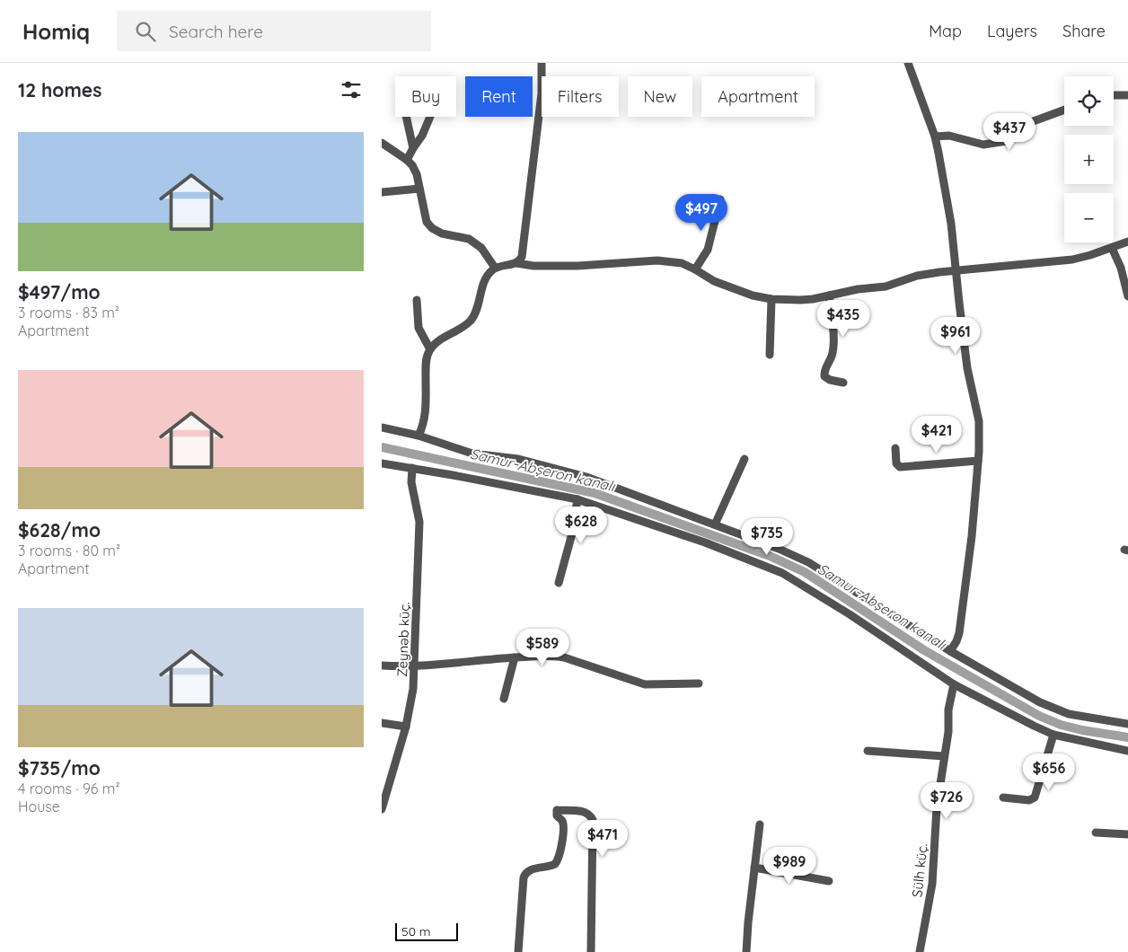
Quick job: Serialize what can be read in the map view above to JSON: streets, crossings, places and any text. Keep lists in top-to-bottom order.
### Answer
{
  "streets": {
    "street": ["Zeynəb küç.", "Sülh küç."]
  },
  "water": ["Samur-Abşeron kanalı"],
  "scale_bar": "50 m",
  "page": {
    "header": "Homiq",
    "search": "Search here",
    "nav": ["Map", "Layers", "Share"],
    "heading": "12 homes",
    "map_buttons": ["+", "−"],
    "chip": [
      "Buy",
      "Rent",
      "Filters",
      "New",
      "Apartment"
    ],
    "price": [
      "$437",
      "$497",
      "$435",
      "$961",
      "$421",
      "$628",
      "$735",
      "$589",
      "$656",
      "$726",
      "$471",
      "$989"
    ],
    "list": [
      {
        "name": "$497/mo",
        "note": "3 rooms · 83 m² · Apartment"
      },
      {
        "name": "$628/mo",
        "note": "3 rooms · 80 m² · Apartment"
      },
      {
        "name": "$735/mo",
        "note": "4 rooms · 96 m² · House"
      }
    ],
    "scale": "50 m"
  }
}
